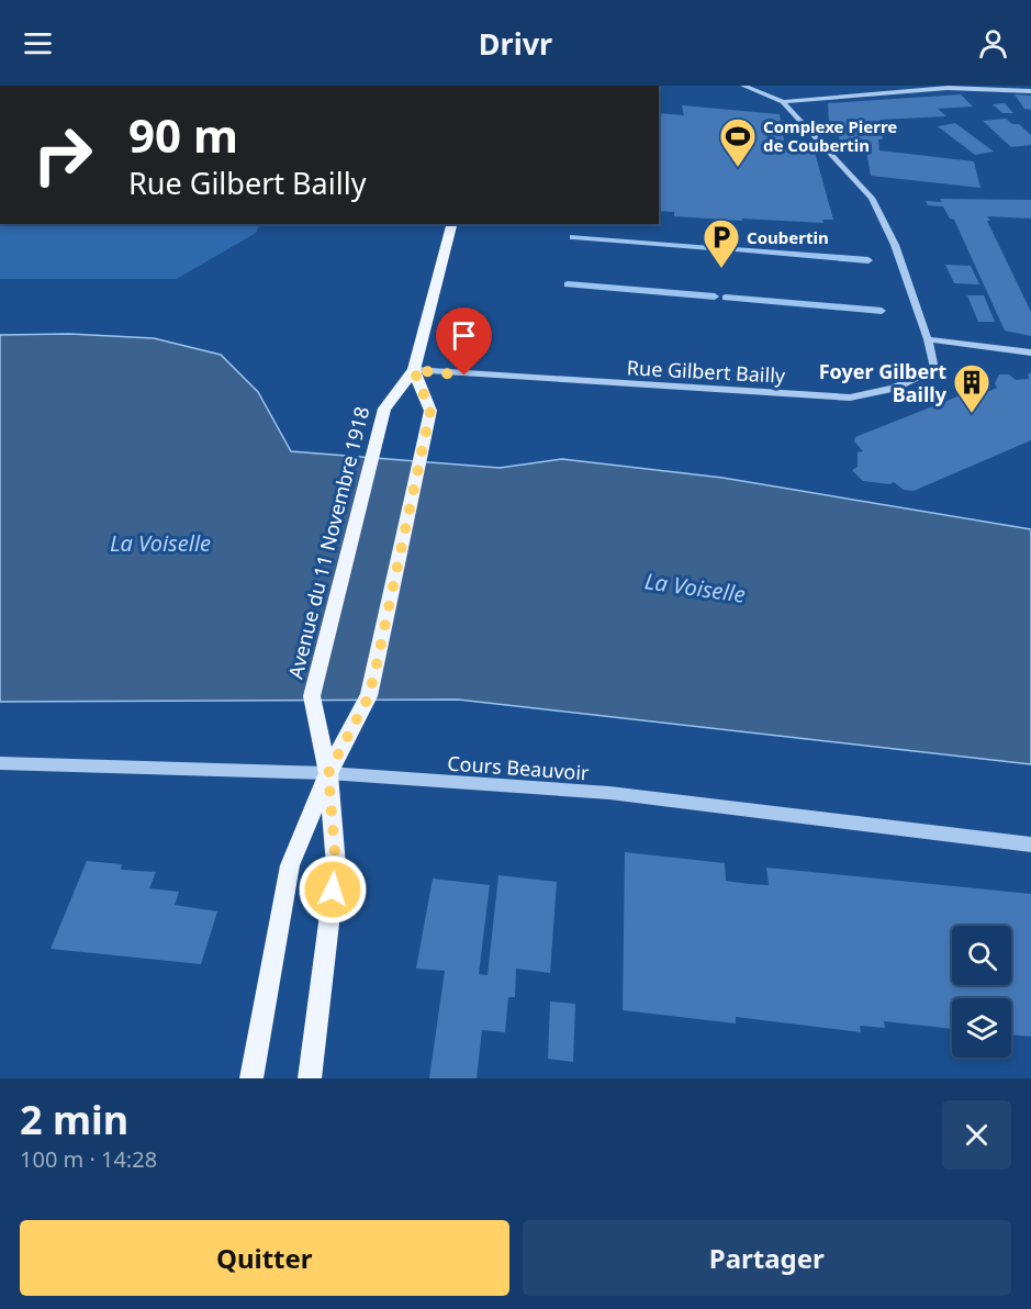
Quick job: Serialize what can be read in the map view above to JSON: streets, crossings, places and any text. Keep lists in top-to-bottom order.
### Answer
{
  "streets": {
    "main road": ["Avenue du 11 Novembre 1918"],
    "street": ["Rue Gilbert Bailly", "Cours Beauvoir"]
  },
  "crossings": [
    ["Rue Gilbert Bailly", "Avenue du 11 Novembre 1918"],
    ["Avenue du 11 Novembre 1918", "Cours Beauvoir"]
  ],
  "water": ["La Voiselle"],
  "places": {
    "sports": ["Complexe Pierre de Coubertin"],
    "parking": ["Coubertin"],
    "building": ["Foyer Gilbert Bailly"]
  },
  "page": {
    "header": "Drivr",
    "turn": ["90 m", "Rue Gilbert Bailly"],
    "heading": ["2 min", "100 m · 14:28"],
    "buttons": ["Quitter", "Partager"]
  }
}
